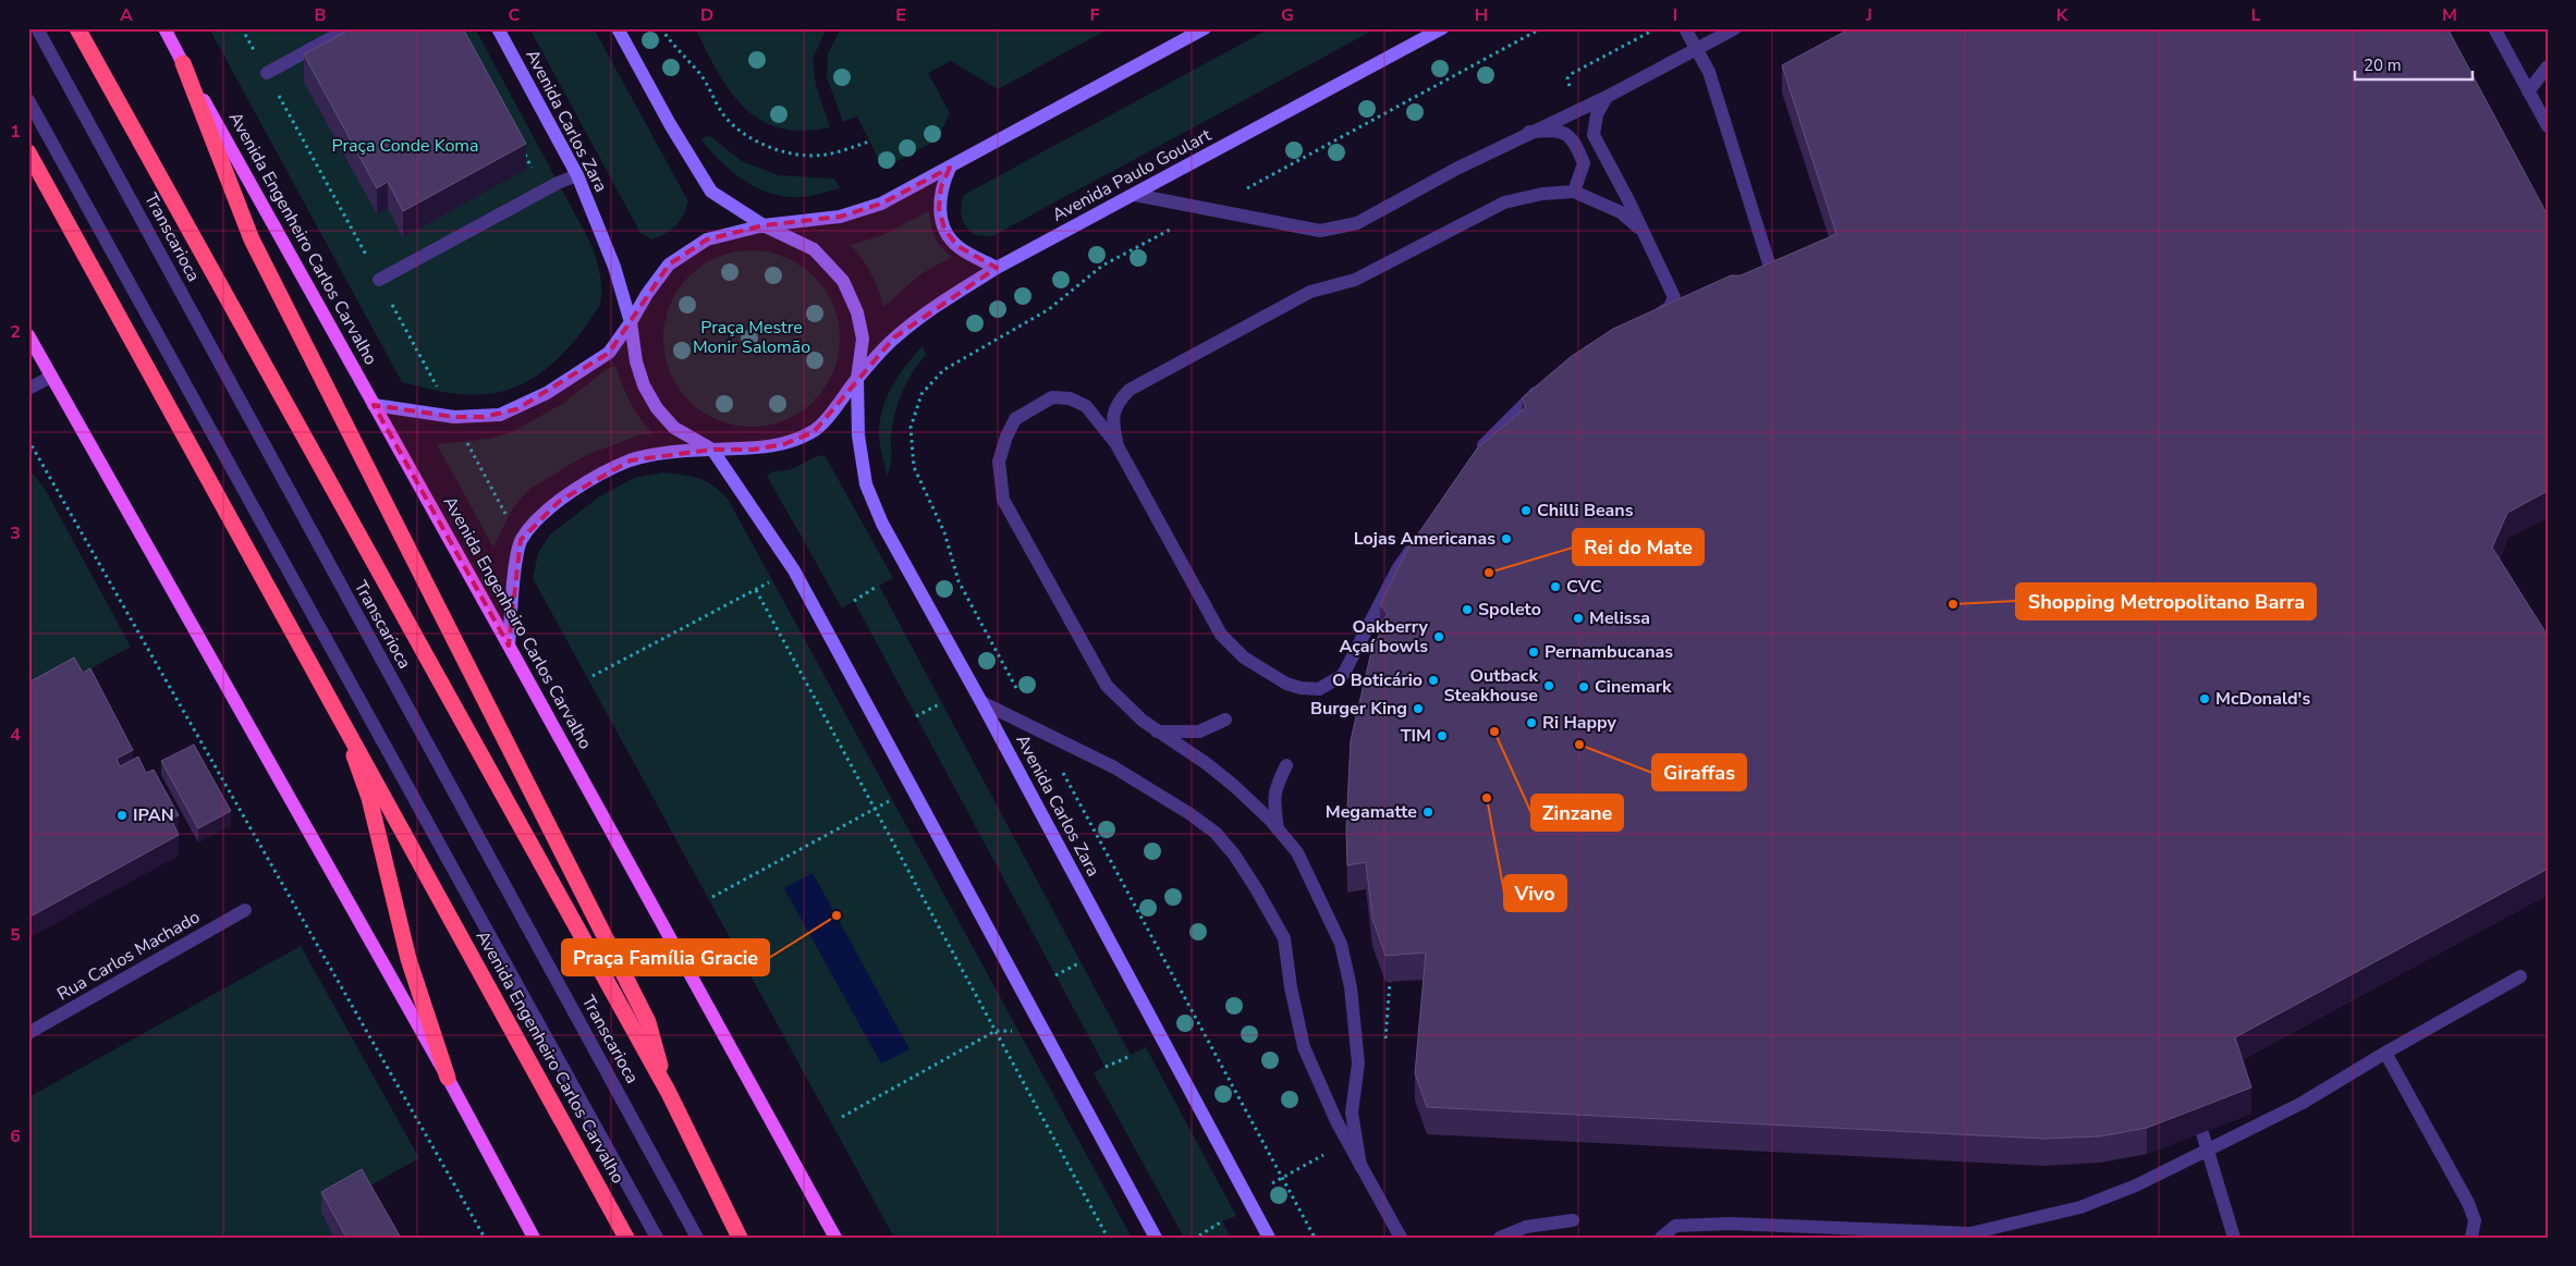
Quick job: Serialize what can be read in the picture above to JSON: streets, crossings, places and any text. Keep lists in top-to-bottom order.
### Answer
{
  "streets": {
    "highway": ["Avenida Engenheiro Carlos Carvalho"],
    "street": [
      "Avenida Carlos Zara",
      "Avenida Paulo Goulart",
      "Transcarioca",
      "Rua Carlos Machado"
    ]
  },
  "crossings": [
    ["Avenida Carlos Zara", "Avenida Paulo Goulart"]
  ],
  "parks": ["Praça Conde Koma", "Praça Mestre Monir Salomão"],
  "places": [
    "Chilli Beans",
    "Lojas Americanas",
    "Rei do Mate",
    "CVC",
    "Shopping Metropolitano Barra",
    "Spoleto",
    "Melissa",
    "Oakberry Açaí bowls",
    "Pernambucanas",
    "O Boticário",
    "Outback Steakhouse",
    "Cinemark",
    "McDonald's",
    "Burger King",
    "Ri Happy",
    "Zinzane",
    "TIM",
    "Giraffas",
    "Vivo",
    "Megamatte",
    "IPAN",
    "Praça Família Gracie"
  ],
  "scale_bar": "20 m",
  "grid": {
    "columns": [
      "A",
      "B",
      "C",
      "D",
      "E",
      "F",
      "G",
      "H",
      "I",
      "J",
      "K",
      "L",
      "M"
    ],
    "rows": [
      "1",
      "2",
      "3",
      "4",
      "5",
      "6"
    ]
  }
}
